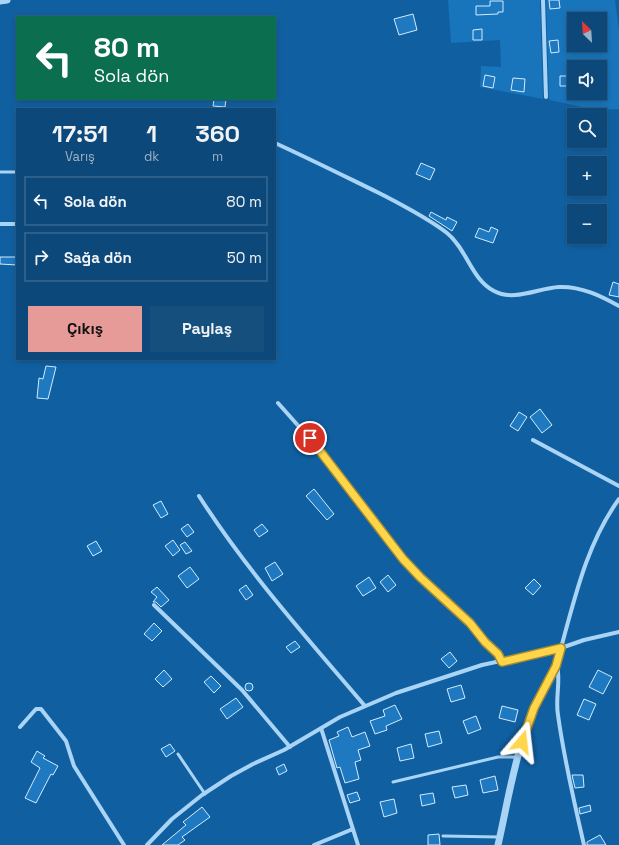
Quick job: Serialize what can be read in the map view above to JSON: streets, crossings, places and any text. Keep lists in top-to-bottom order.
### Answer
{
  "north": "top left",
  "page": {
    "map_buttons": ["+", "−"],
    "turn": ["80 m", "Sola dön"],
    "eta": [
      "17:51",
      "Varış",
      "1",
      "dk",
      "360",
      "m"
    ],
    "list": [
      {
        "name": "Sola dön",
        "value": "80 m"
      },
      {
        "name": "Sağa dön",
        "value": "50 m"
      }
    ],
    "buttons": ["Çıkış", "Paylaş"]
  }
}
